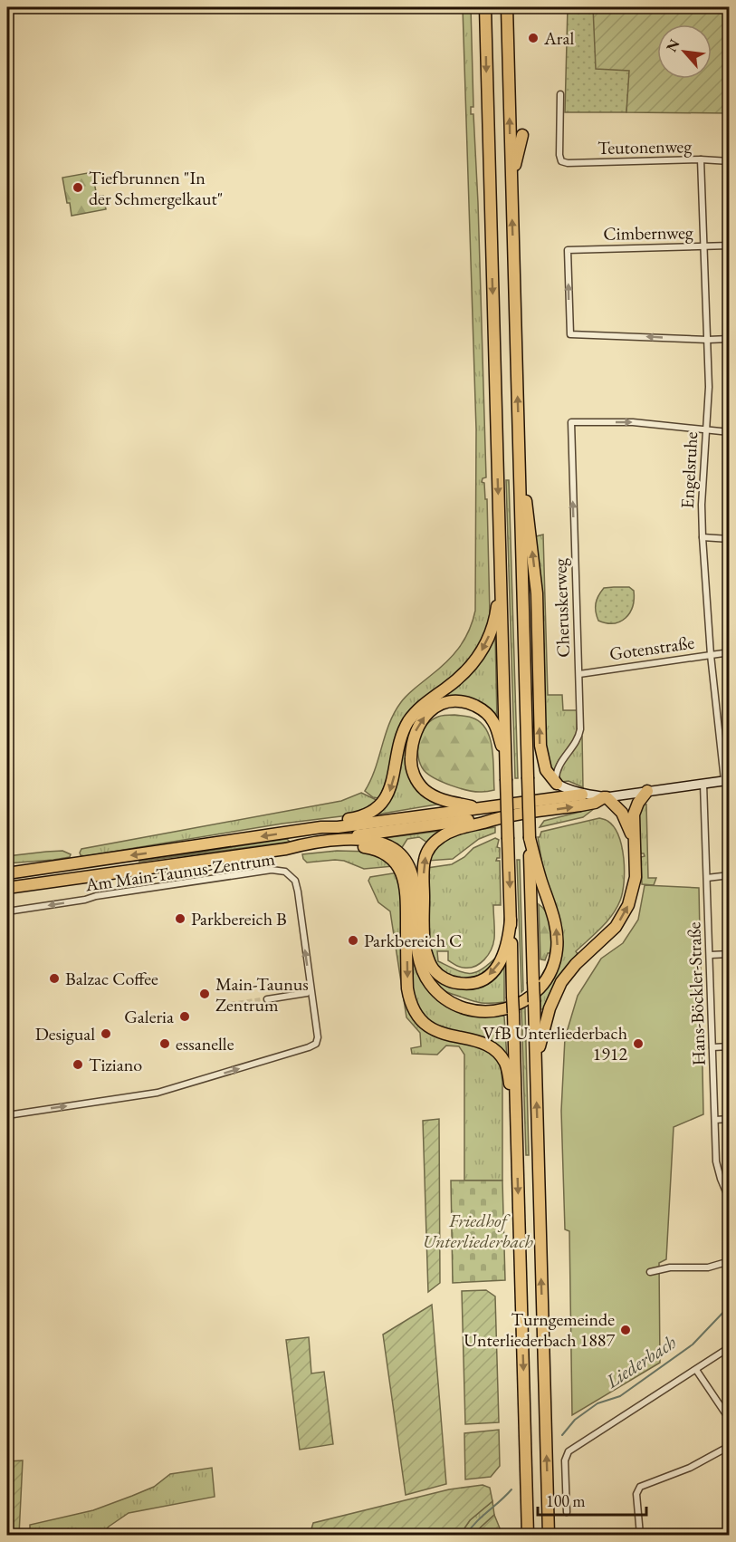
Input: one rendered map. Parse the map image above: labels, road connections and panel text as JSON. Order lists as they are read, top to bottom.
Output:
{
  "streets": {
    "street": [
      "Teutonenweg",
      "Cimbernweg",
      "Engelsruhe",
      "Cheruskerweg",
      "Gotenstraße",
      "Am Main-Taunus-Zentrum",
      "Hans-Böckler-Straße"
    ]
  },
  "crossings": [
    ["Teutonenweg", "Engelsruhe"],
    ["Cimbernweg", "Engelsruhe"],
    ["Engelsruhe", "Cheruskerweg"],
    ["Engelsruhe", "Gotenstraße"],
    ["Cheruskerweg", "Gotenstraße"]
  ],
  "water": ["Liederbach"],
  "parks": ["Friedhof Unterliederbach"],
  "places": [
    "Aral",
    "Tiefbrunnen \"In der Schmergelkaut\"",
    "Parkbereich B",
    "Parkbereich C",
    "Balzac Coffee",
    "Main-Taunus Zentrum",
    "Galeria",
    "Desigual",
    "essanelle",
    "VfB Unterliederbach 1912",
    "Tiziano",
    "Turngemeinde Unterliederbach 1887"
  ],
  "scale_bar": "100 m",
  "north": "top left"
}
